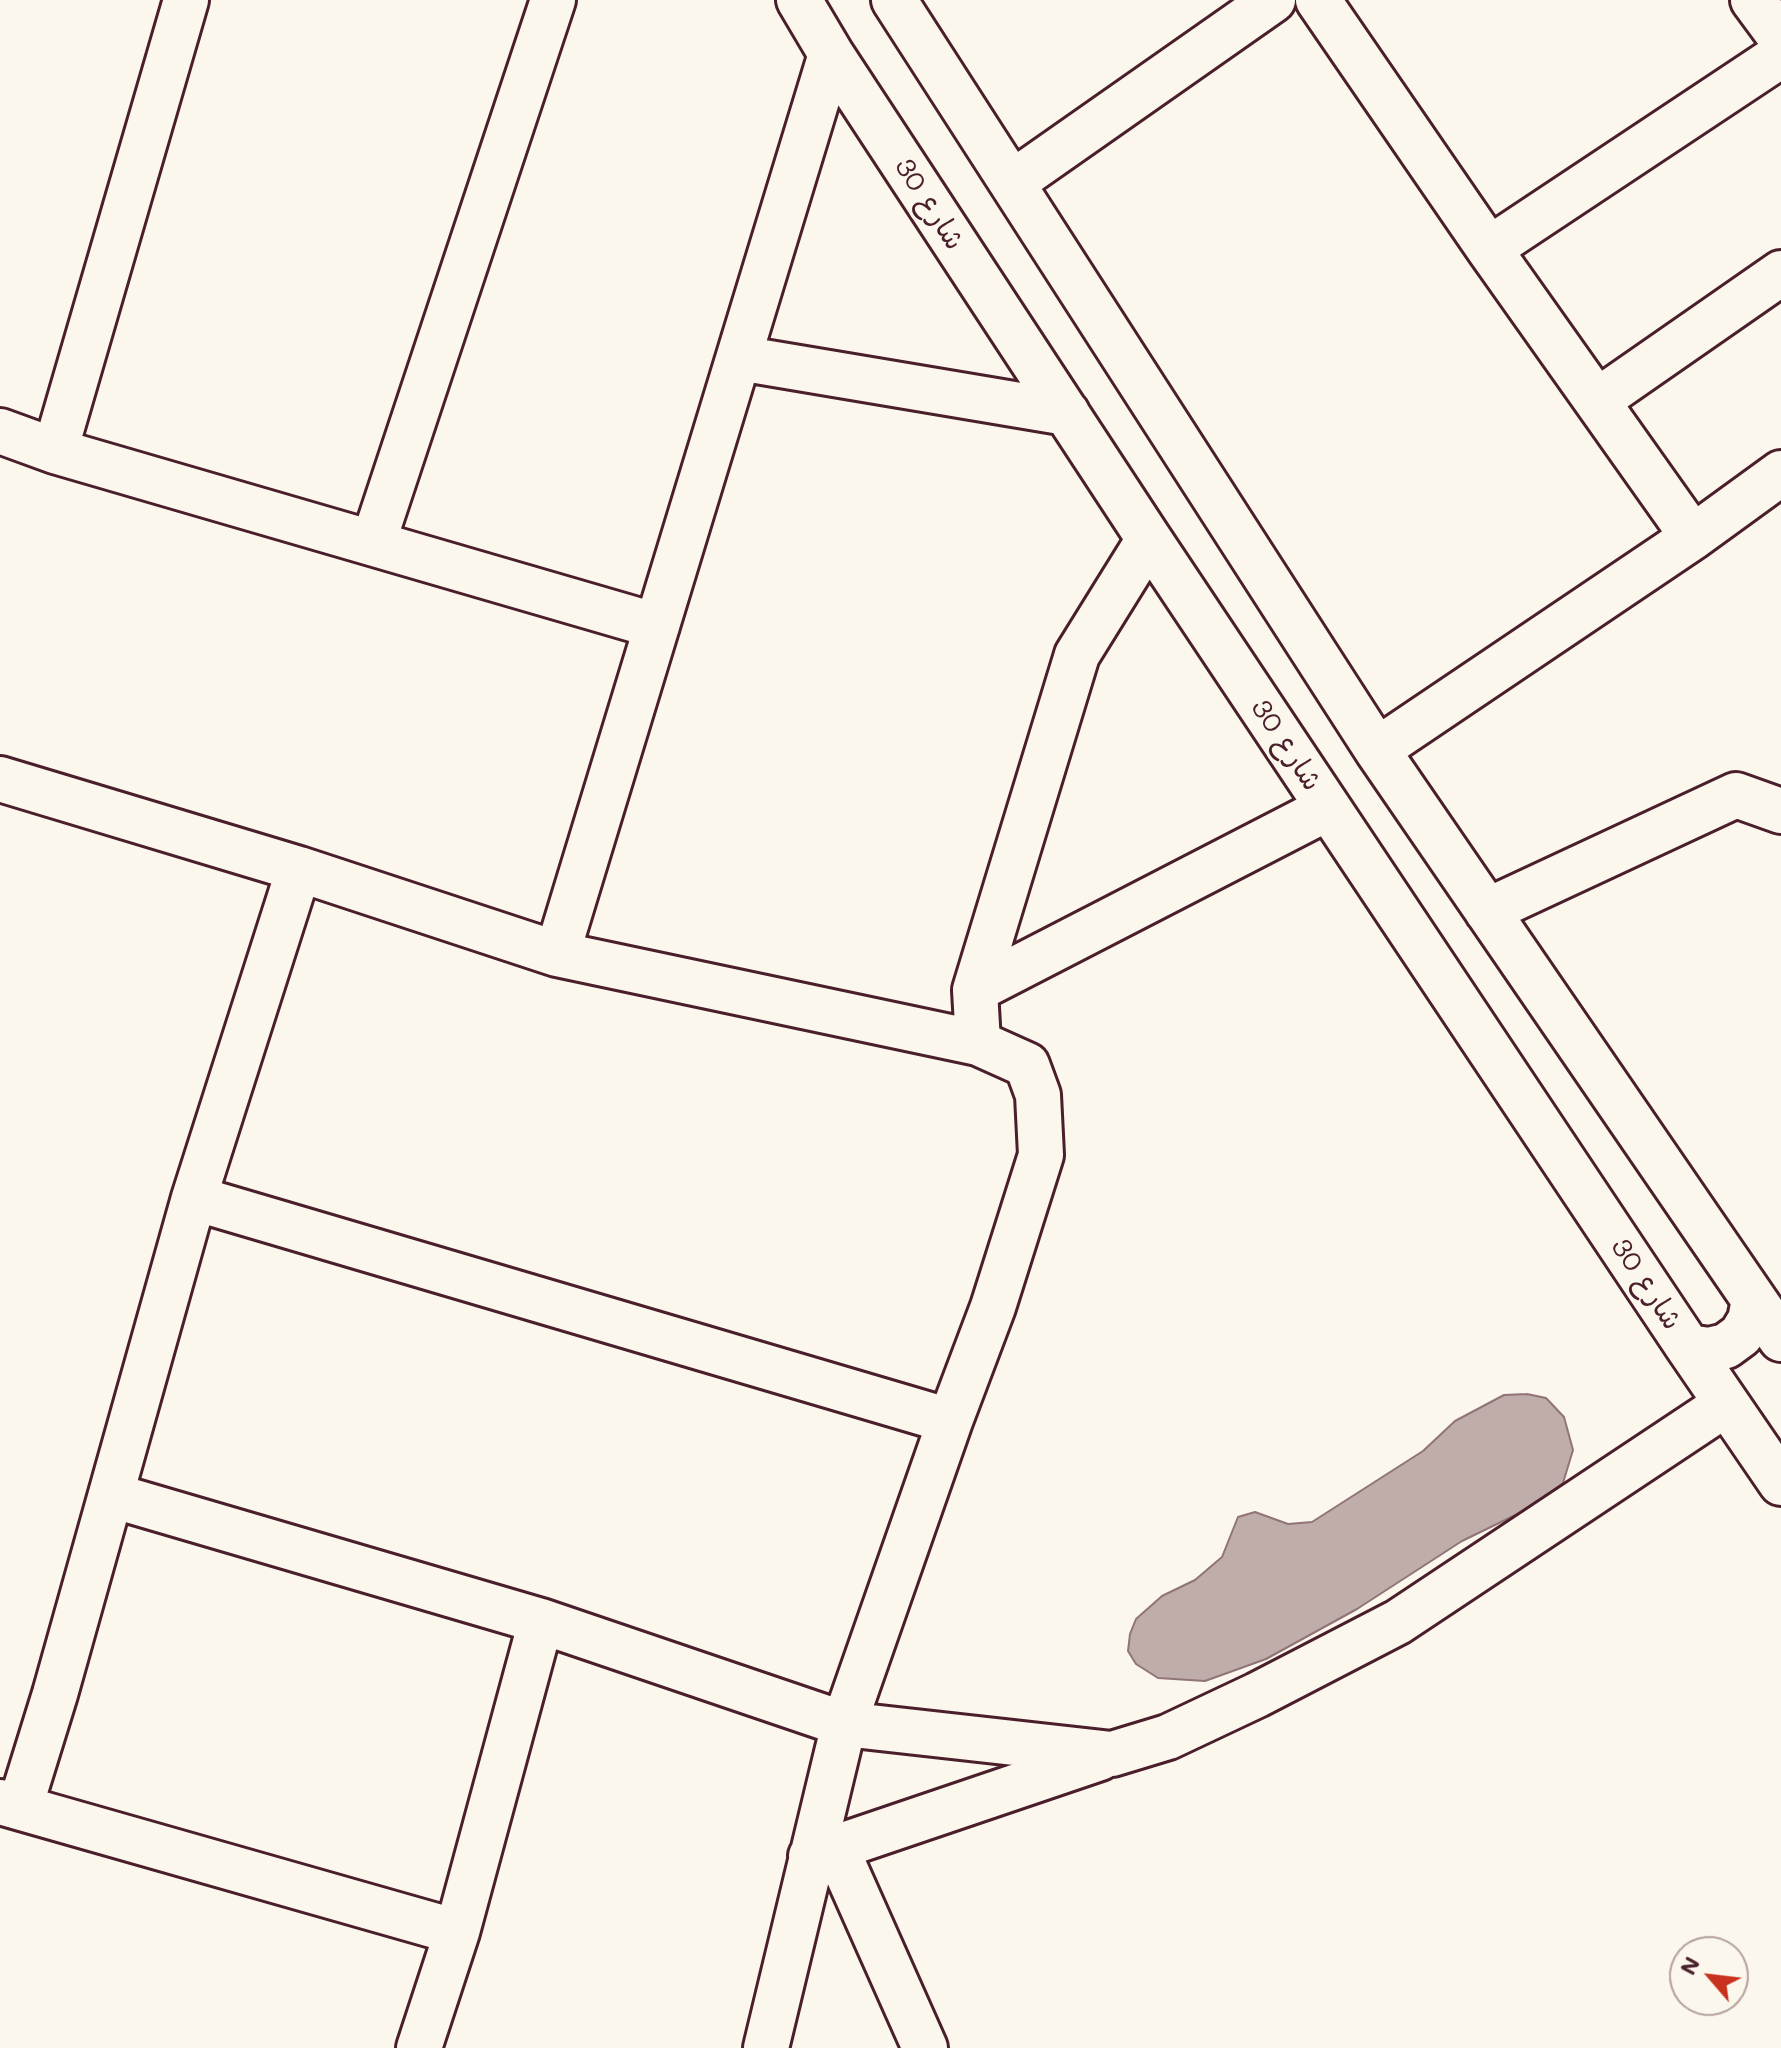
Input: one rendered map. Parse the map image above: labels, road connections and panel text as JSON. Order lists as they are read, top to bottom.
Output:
{
  "streets": {
    "street": ["شارع 30"]
  },
  "north": "top left"
}
